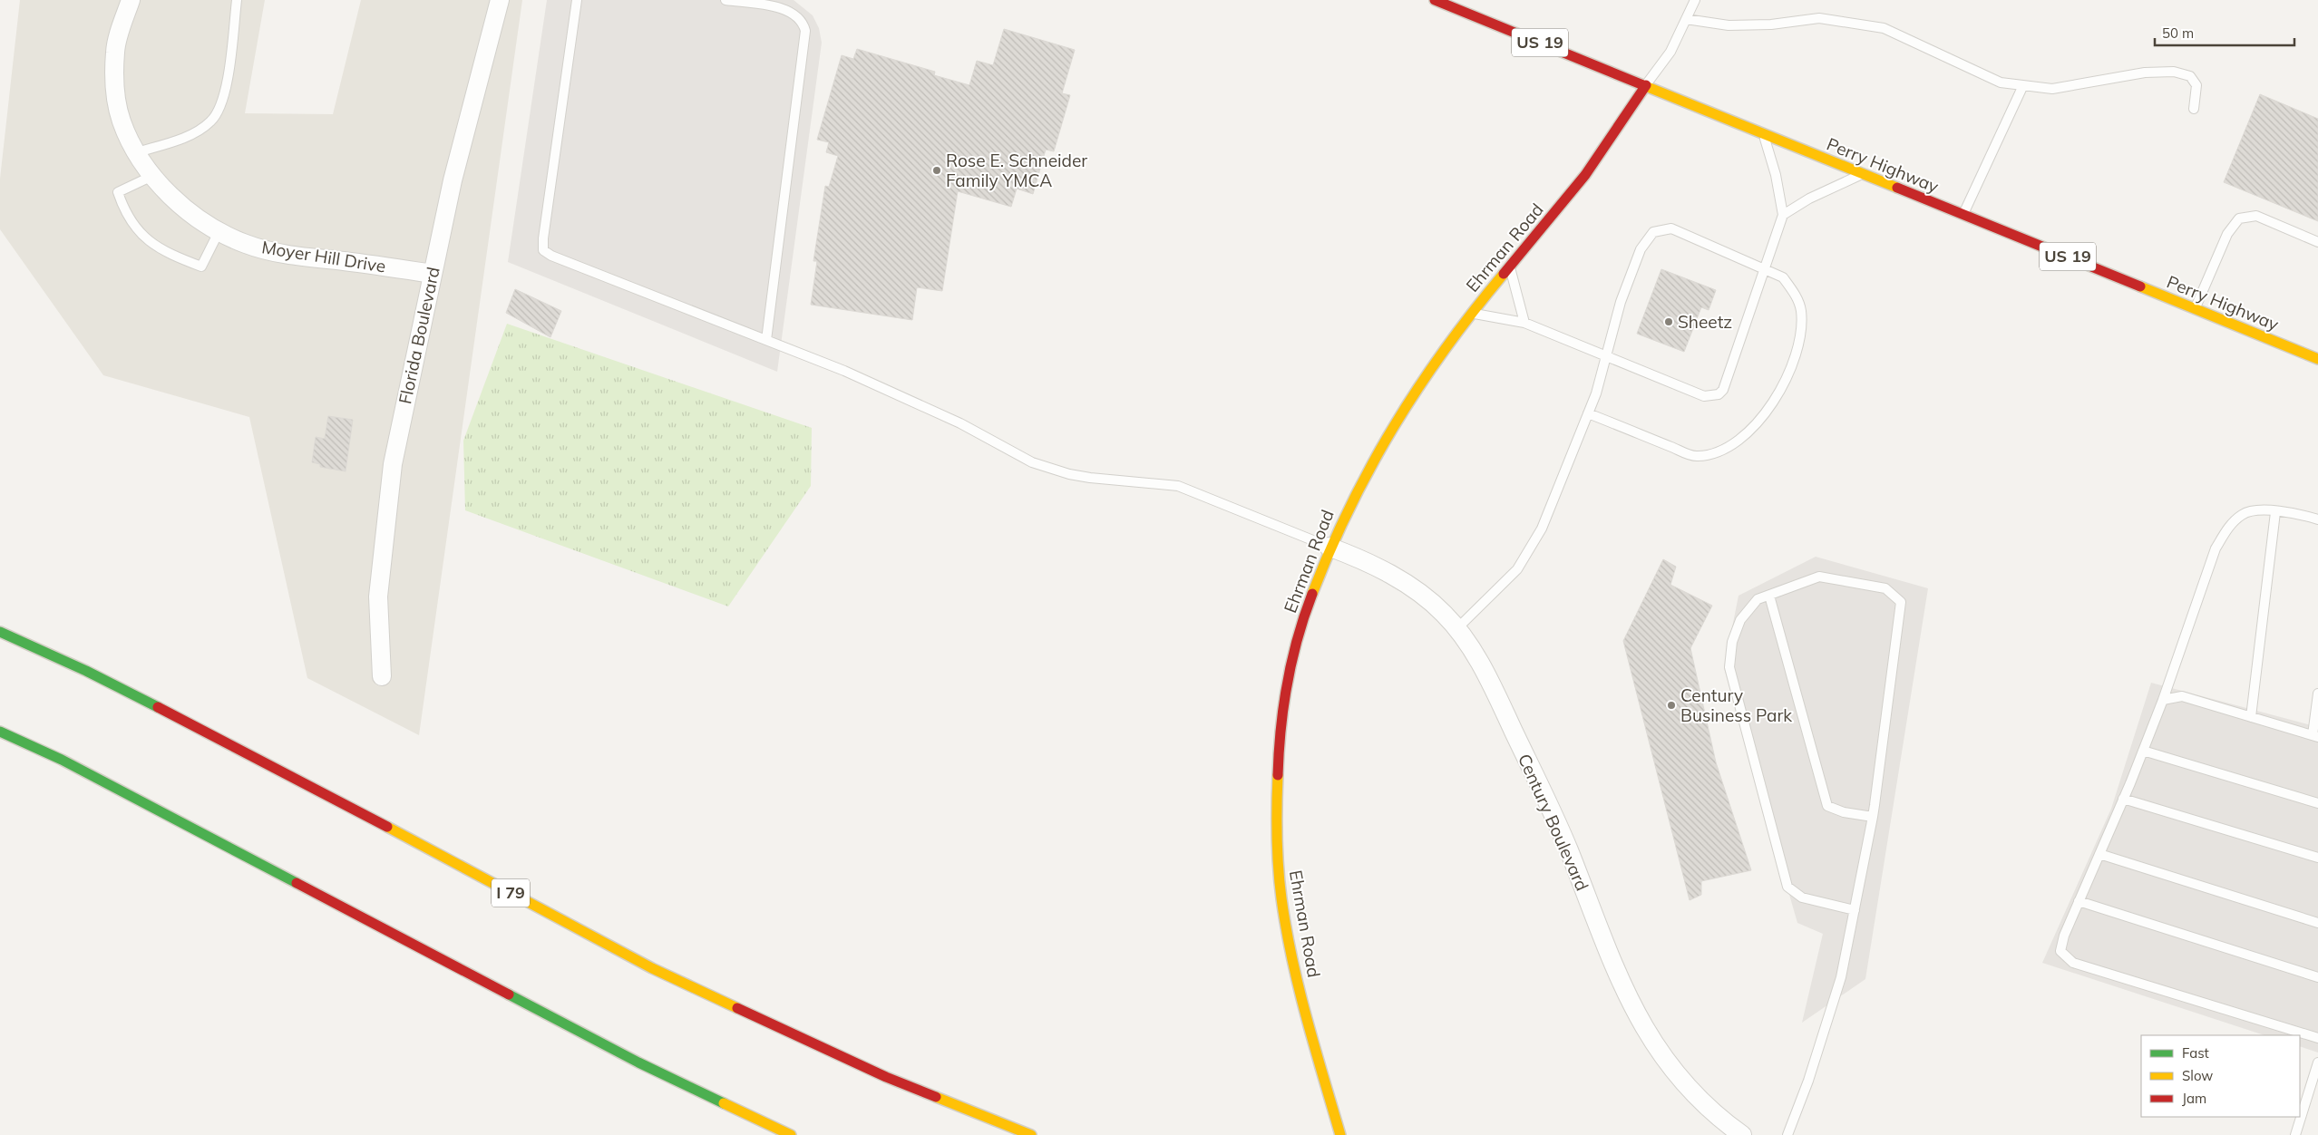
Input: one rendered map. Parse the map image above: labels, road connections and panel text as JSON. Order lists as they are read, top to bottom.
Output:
{
  "streets": {
    "main road": [
      "US 19",
      "Perry Highway",
      "Ehrman Road",
      "I 79"
    ],
    "street": ["Moyer Hill Drive", "Florida Boulevard", "Century Boulevard"]
  },
  "crossings": [
    ["Perry Highway", "Ehrman Road"],
    ["Ehrman Road", "Century Boulevard"],
    ["Moyer Hill Drive", "Florida Boulevard"]
  ],
  "places": ["Rose E. Schneider Family YMCA", "Sheetz", "Century Business Park"],
  "legend": ["Fast", "Slow", "Jam"],
  "scale_bar": "50 m"
}
